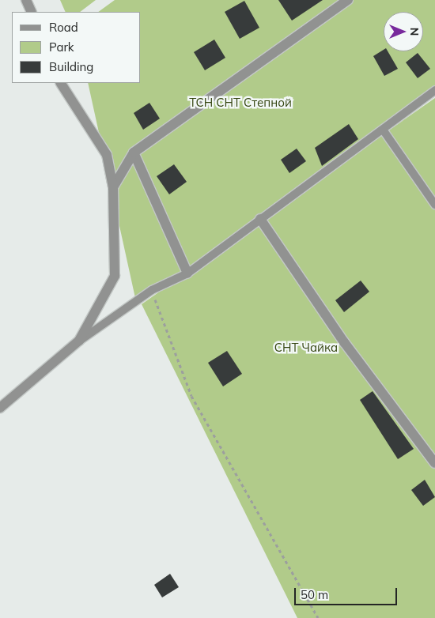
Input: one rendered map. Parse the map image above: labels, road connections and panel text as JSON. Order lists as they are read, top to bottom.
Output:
{
  "parks": ["ТСН СНТ Степной", "СНТ Чайка"],
  "legend": ["Road", "Park", "Building"],
  "scale_bar": "50 m",
  "north": "right"
}
